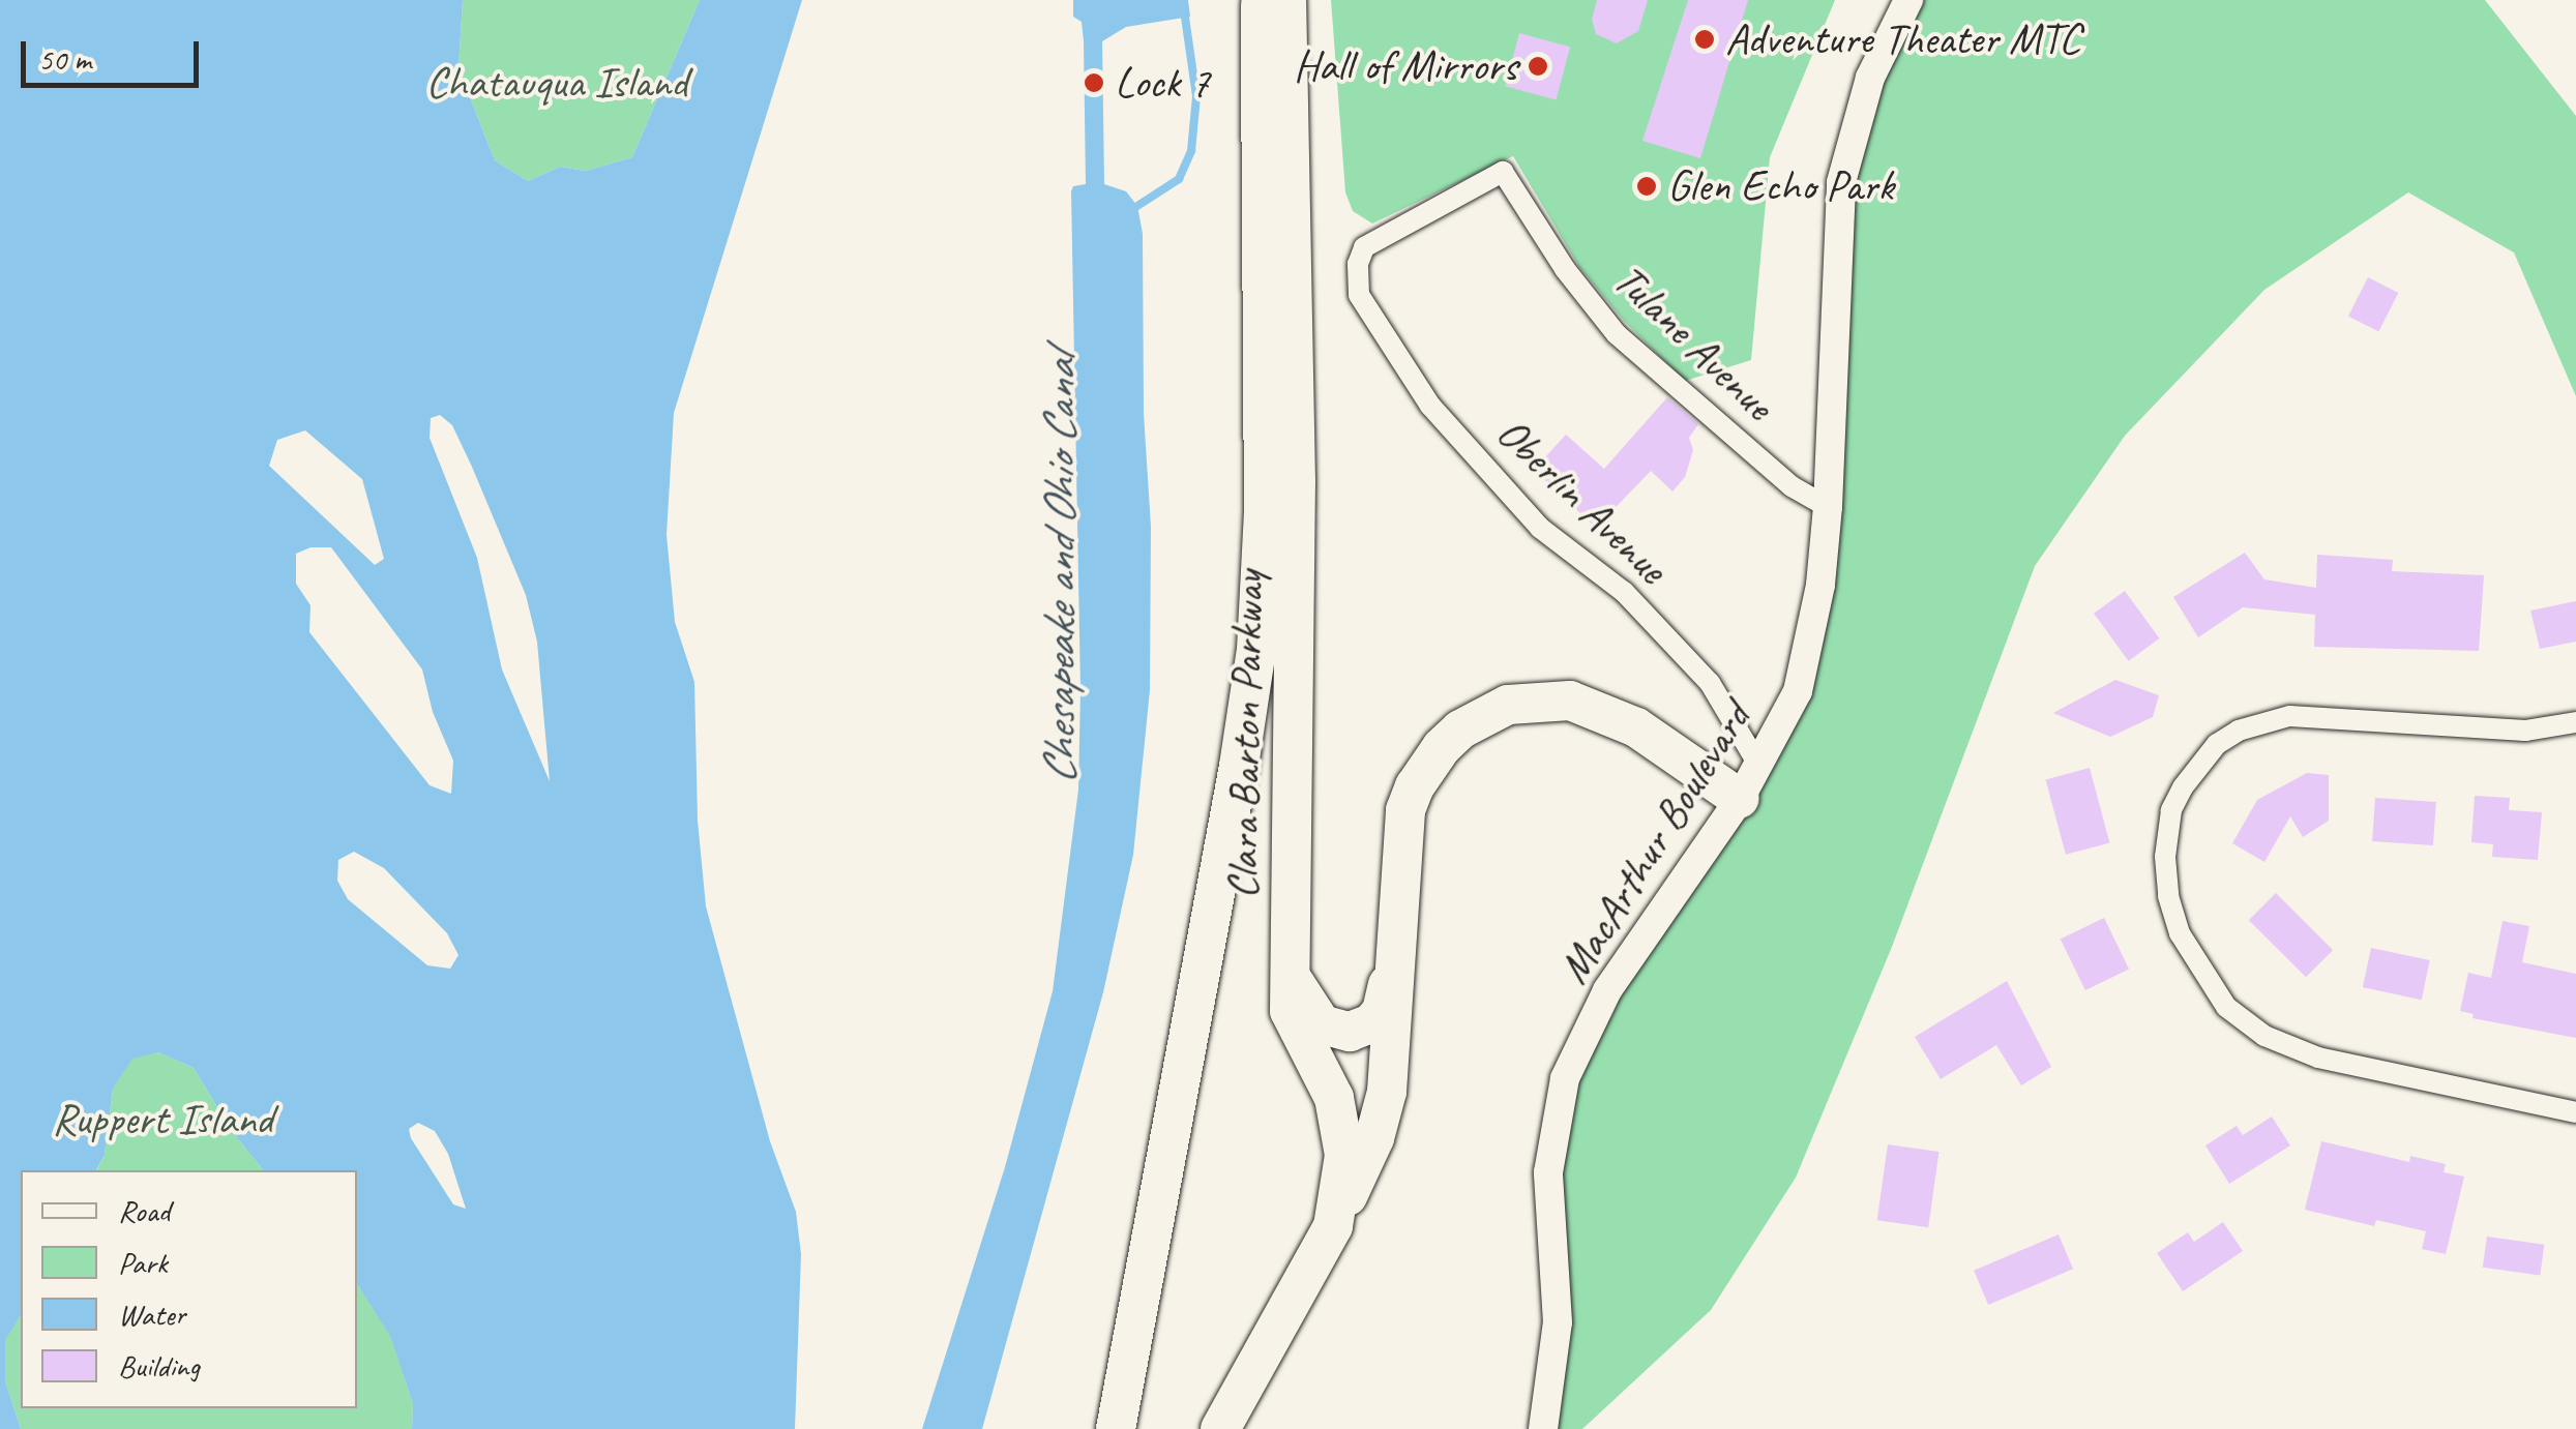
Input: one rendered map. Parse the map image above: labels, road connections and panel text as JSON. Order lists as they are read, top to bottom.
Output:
{
  "streets": {
    "highway": ["Clara Barton Parkway"],
    "main road": ["MacArthur Boulevard"],
    "street": ["Tulane Avenue", "Oberlin Avenue"]
  },
  "crossings": [
    ["Tulane Avenue", "Oberlin Avenue"],
    ["Tulane Avenue", "MacArthur Boulevard"],
    ["Oberlin Avenue", "MacArthur Boulevard"]
  ],
  "water": ["Chesapeake and Ohio Canal"],
  "parks": ["Chatauqua Island", "Ruppert Island"],
  "places": [
    "Adventure Theater MTC",
    "Hall of Mirrors",
    "Lock 7",
    "Glen Echo Park"
  ],
  "legend": [
    "Road",
    "Park",
    "Water",
    "Building"
  ],
  "scale_bar": "50 m"
}
